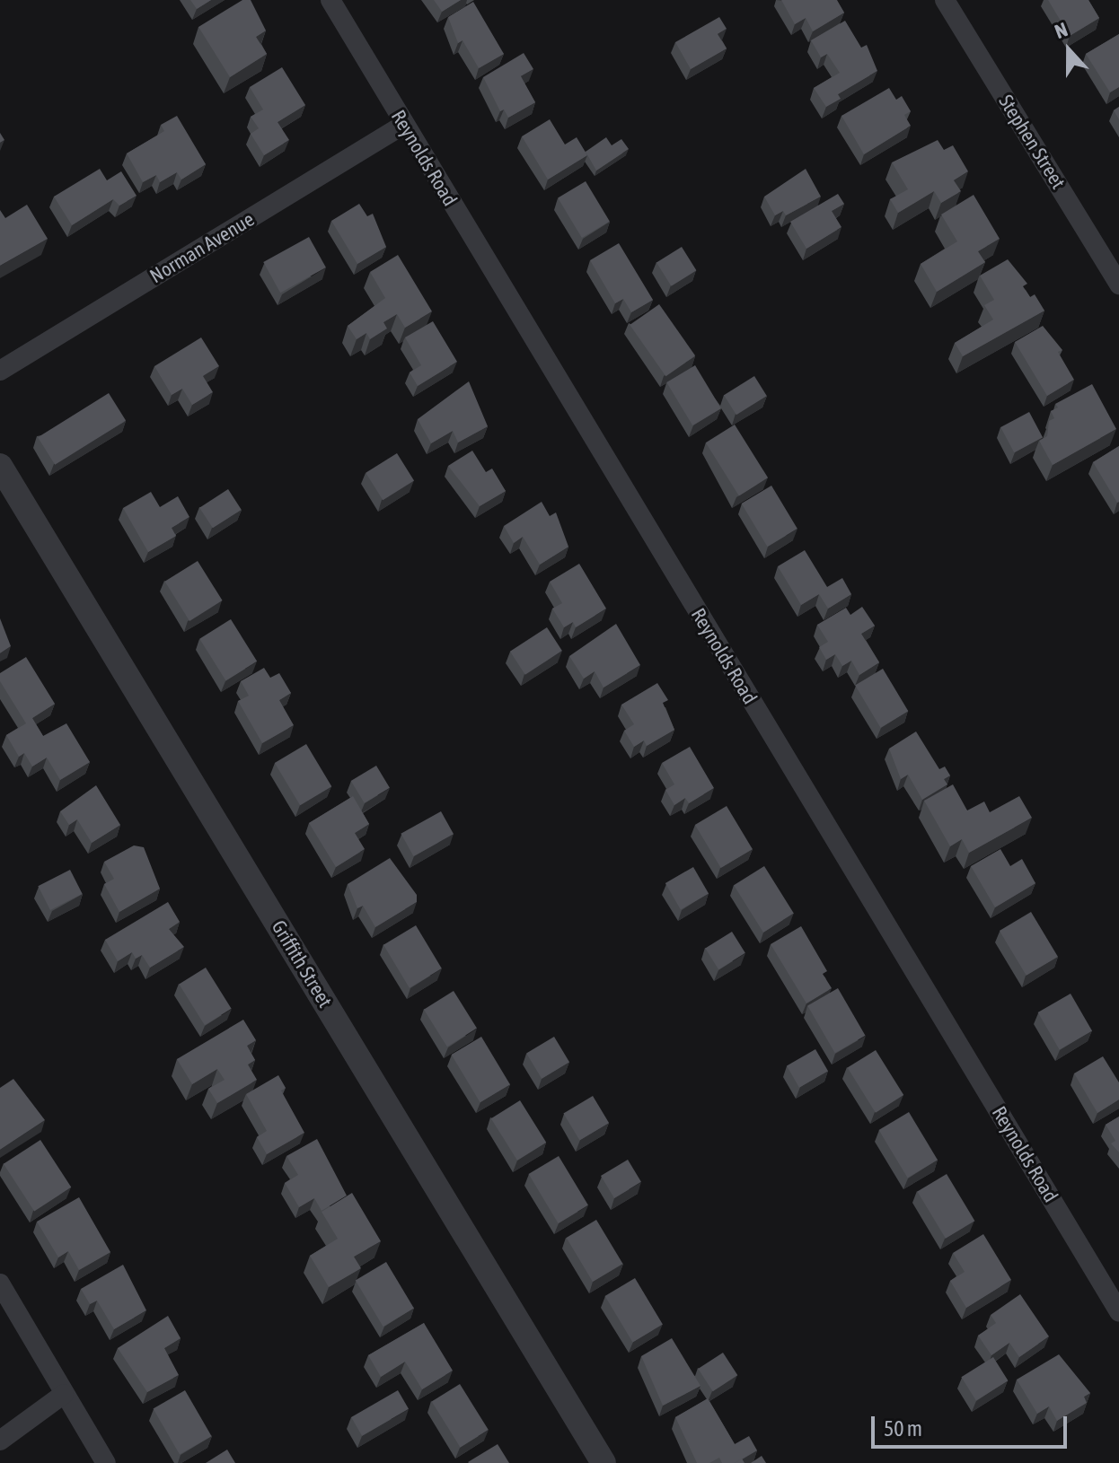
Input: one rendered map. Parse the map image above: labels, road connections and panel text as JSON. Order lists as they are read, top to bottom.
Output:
{
  "streets": {
    "street": [
      "Stephen Street",
      "Reynolds Road",
      "Norman Avenue",
      "Griffith Street"
    ]
  },
  "crossings": [
    ["Reynolds Road", "Norman Avenue"]
  ],
  "scale_bar": "50 m",
  "north": "top"
}
